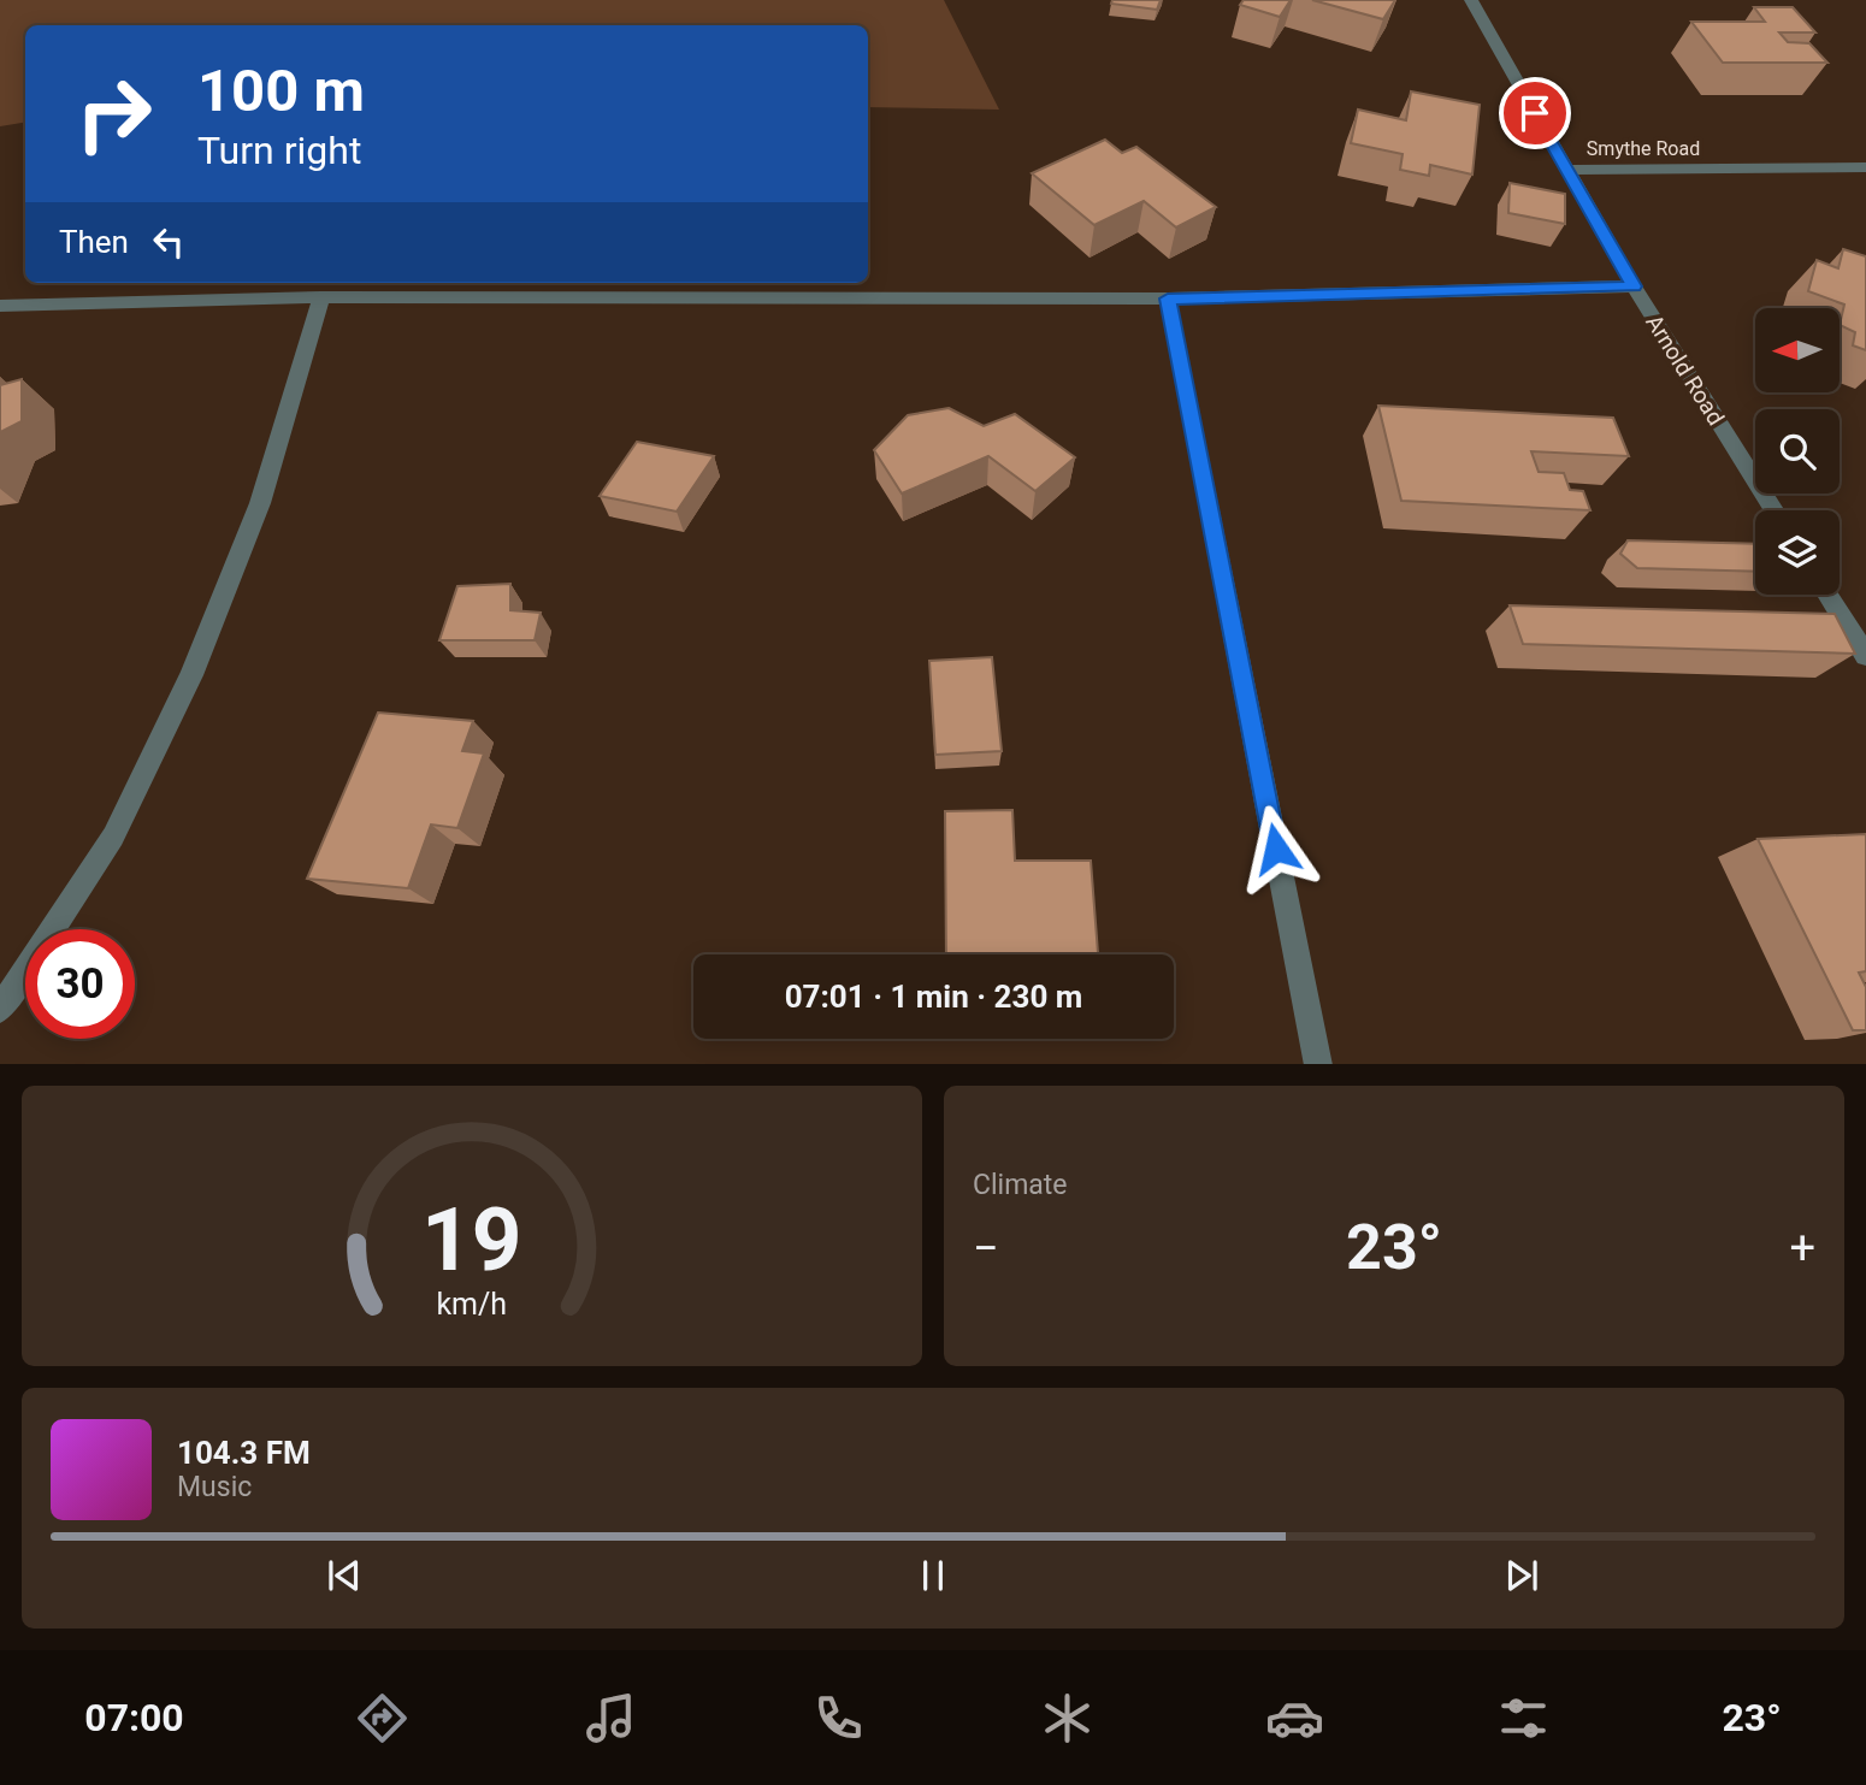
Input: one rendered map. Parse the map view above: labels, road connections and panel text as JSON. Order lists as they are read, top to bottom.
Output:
{
  "streets": {
    "street": ["Smythe Road", "Arnold Road"]
  },
  "crossings": [
    ["Smythe Road", "Arnold Road"]
  ],
  "north": "left",
  "page": {
    "turn": ["100 m", "Turn right"],
    "then": "Then",
    "limit": "30",
    "trip": "07:01 · 1 min · 230 m",
    "tile": "Climate",
    "heat": ["−", "23°", "+"],
    "song": ["104.3 FM", "Music"],
    "tabs": ["07:00", "23°"],
    "gauge": ["19", "km/h"]
  }
}
